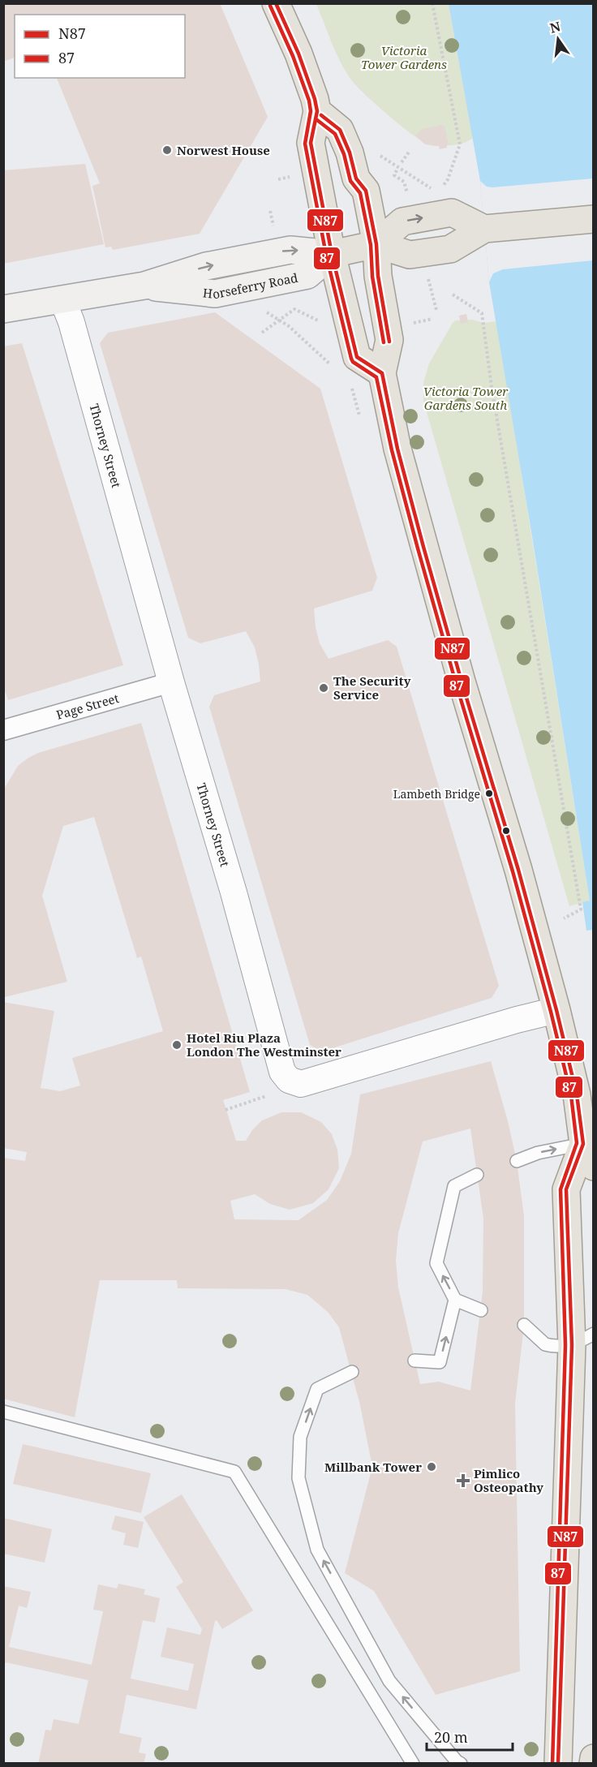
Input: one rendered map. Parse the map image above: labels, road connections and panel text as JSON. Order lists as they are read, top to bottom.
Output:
{
  "streets": {
    "main road": ["Horseferry Road"],
    "street": ["Thorney Street", "Page Street"]
  },
  "crossings": [
    ["Horseferry Road", "Thorney Street"],
    ["Thorney Street", "Page Street"]
  ],
  "parks": ["Victoria Tower Gardens", "Victoria Tower Gardens South"],
  "places": {
    "other": [
      "Norwest House",
      "The Security Service",
      "Lambeth Bridge",
      "Hotel Riu Plaza London The Westminster",
      "Millbank Tower"
    ],
    "health": ["Pimlico Osteopathy"]
  },
  "lines": ["transit line N87", "transit line 87"],
  "legend": ["N87", "87"],
  "scale_bar": "20 m",
  "north": "top"
}
